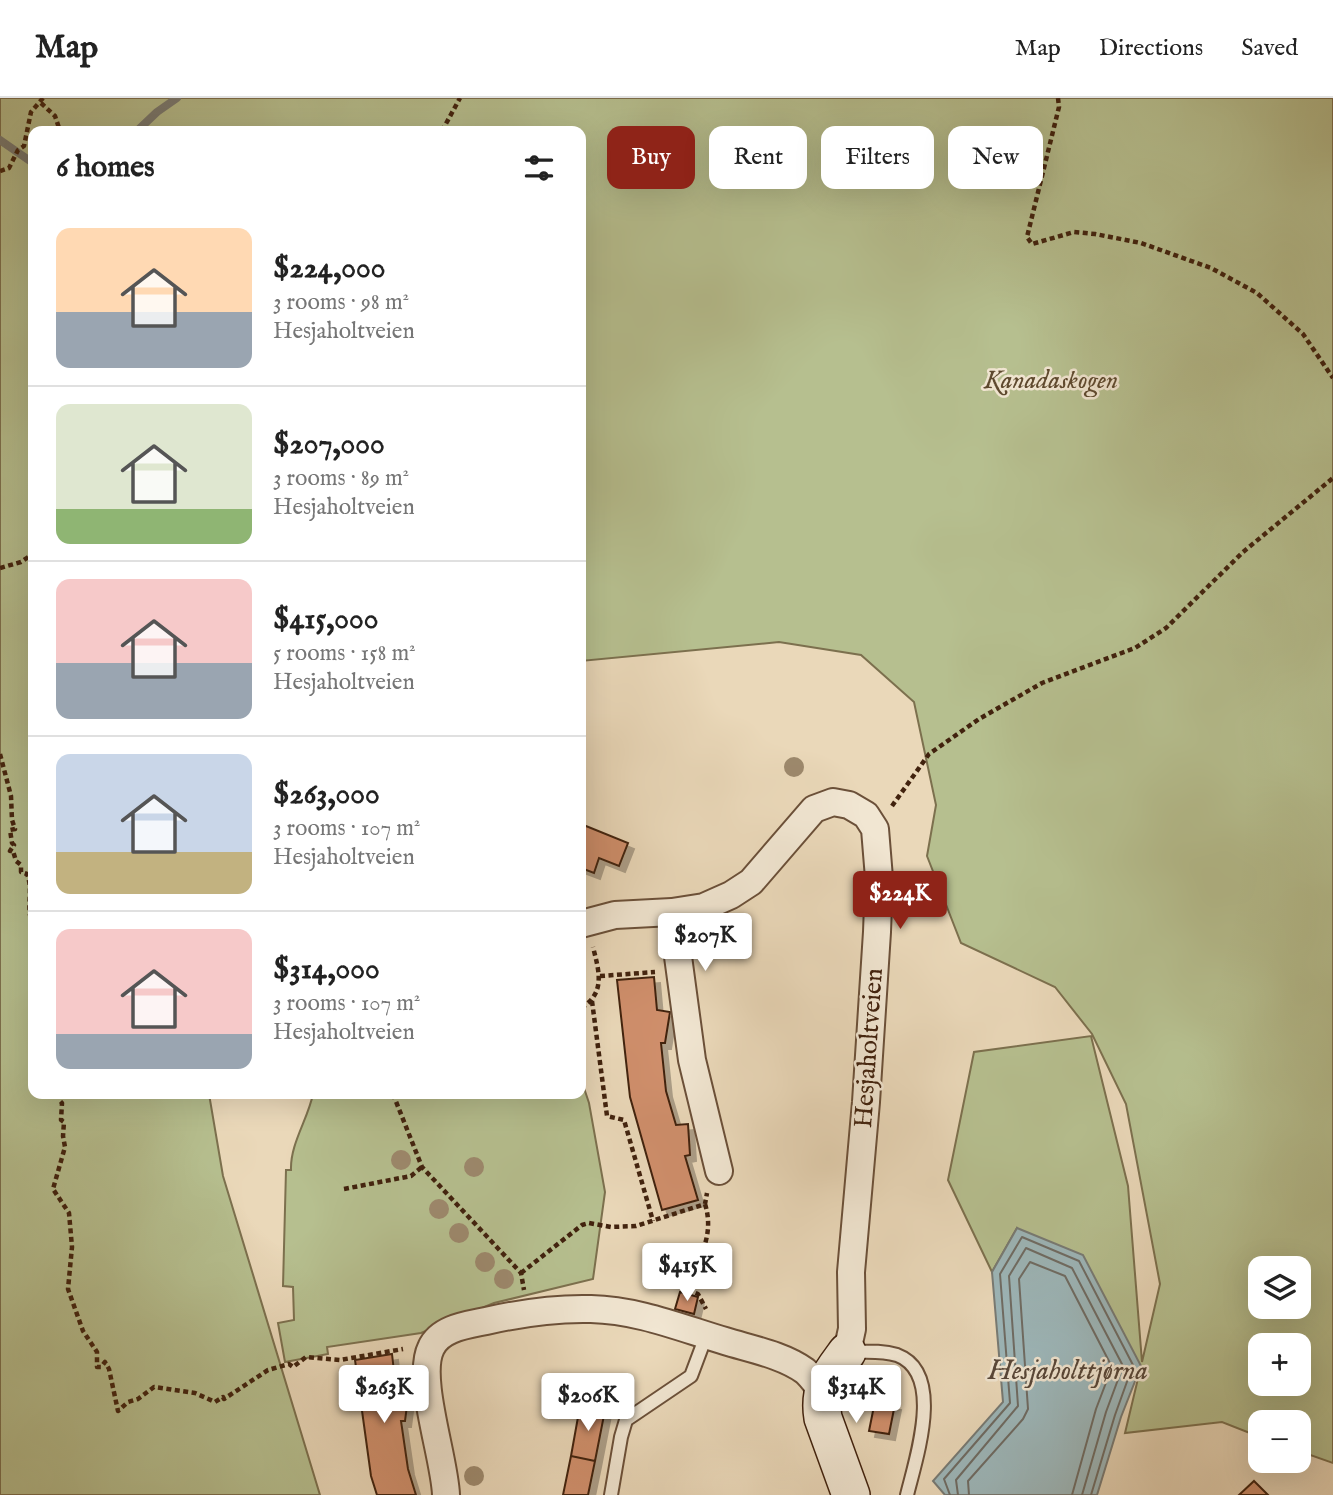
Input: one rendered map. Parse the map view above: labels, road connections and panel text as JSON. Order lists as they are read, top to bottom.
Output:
{
  "streets": {
    "street": ["Hesjaholtveien"]
  },
  "water": ["Hesjaholttjørna"],
  "parks": ["Kanadaskogen"],
  "page": {
    "header": "Map",
    "nav": ["Map", "Directions", "Saved"],
    "chip": [
      "Buy",
      "Rent",
      "Filters",
      "New"
    ],
    "heading": "6 homes",
    "list": [
      {
        "name": "$224,000",
        "note": "3 rooms · 98 m² · Hesjaholtveien"
      },
      {
        "name": "$207,000",
        "note": "3 rooms · 89 m² · Hesjaholtveien"
      },
      {
        "name": "$415,000",
        "note": "5 rooms · 158 m² · Hesjaholtveien"
      },
      {
        "name": "$263,000",
        "note": "3 rooms · 107 m² · Hesjaholtveien"
      },
      {
        "name": "$314,000",
        "note": "3 rooms · 107 m² · Hesjaholtveien"
      }
    ],
    "price": [
      "$224K",
      "$207K",
      "$415K",
      "$263K",
      "$314K",
      "$206K"
    ],
    "map_buttons": ["+", "−"]
  }
}
